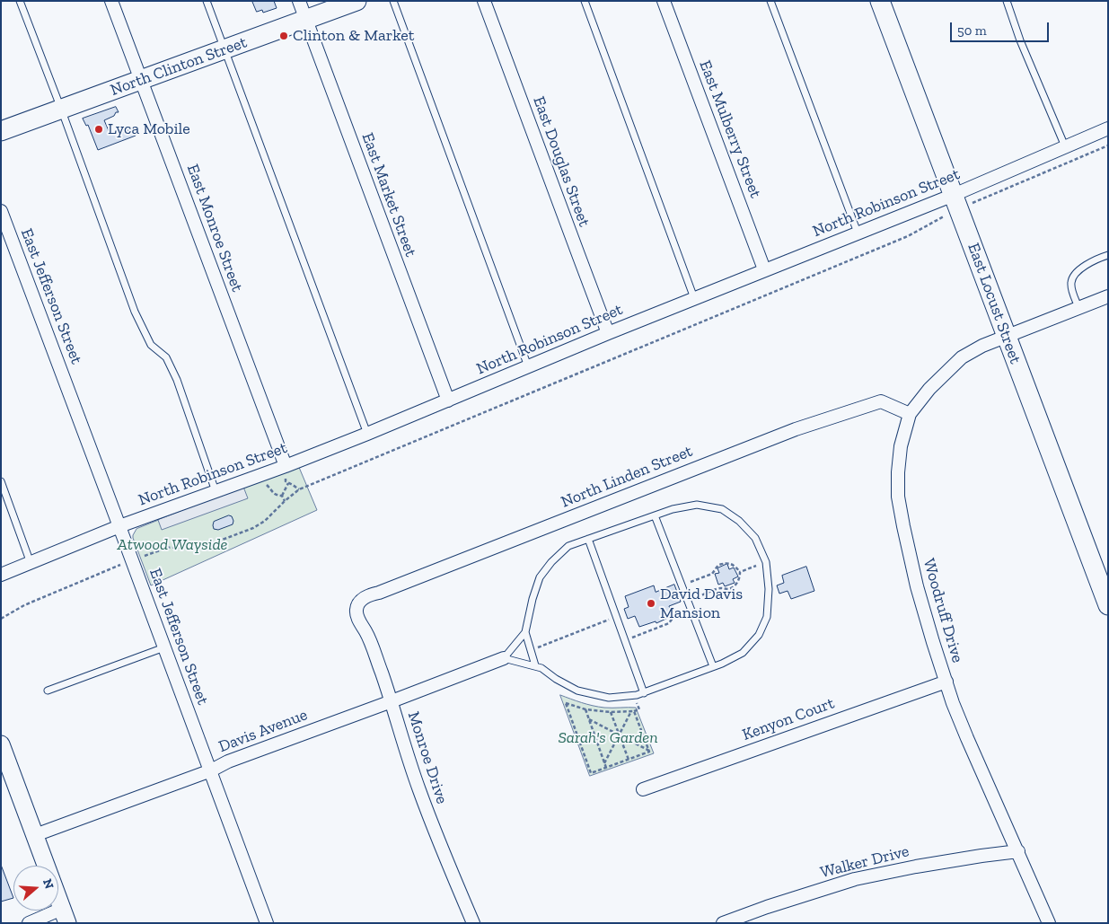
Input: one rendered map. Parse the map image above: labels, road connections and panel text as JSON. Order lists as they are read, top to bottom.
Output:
{
  "streets": {
    "main road": ["North Clinton Street", "East Locust Street"],
    "street": [
      "East Mulberry Street",
      "East Douglas Street",
      "East Market Street",
      "North Robinson Street",
      "East Monroe Street",
      "East Jefferson Street",
      "North Linden Street",
      "Woodruff Drive",
      "Kenyon Court",
      "Davis Avenue",
      "Monroe Drive",
      "Walker Drive"
    ]
  },
  "crossings": [
    ["North Clinton Street", "East Market Street"],
    ["North Clinton Street", "East Monroe Street"],
    ["East Mulberry Street", "North Robinson Street"],
    ["East Douglas Street", "North Robinson Street"],
    ["East Market Street", "North Robinson Street"],
    ["North Robinson Street", "East Monroe Street"],
    ["North Robinson Street", "East Jefferson Street"],
    ["North Robinson Street", "East Locust Street"],
    ["East Jefferson Street", "Davis Avenue"],
    ["East Locust Street", "Woodruff Drive"],
    ["North Linden Street", "Woodruff Drive"],
    ["North Linden Street", "Monroe Drive"],
    ["Woodruff Drive", "Kenyon Court"],
    ["Woodruff Drive", "Walker Drive"],
    ["Davis Avenue", "Monroe Drive"]
  ],
  "parks": ["Atwood Wayside", "Sarah's Garden"],
  "places": ["Clinton & Market", "Lyca Mobile", "David Davis Mansion"],
  "scale_bar": "50 m",
  "north": "right"
}
